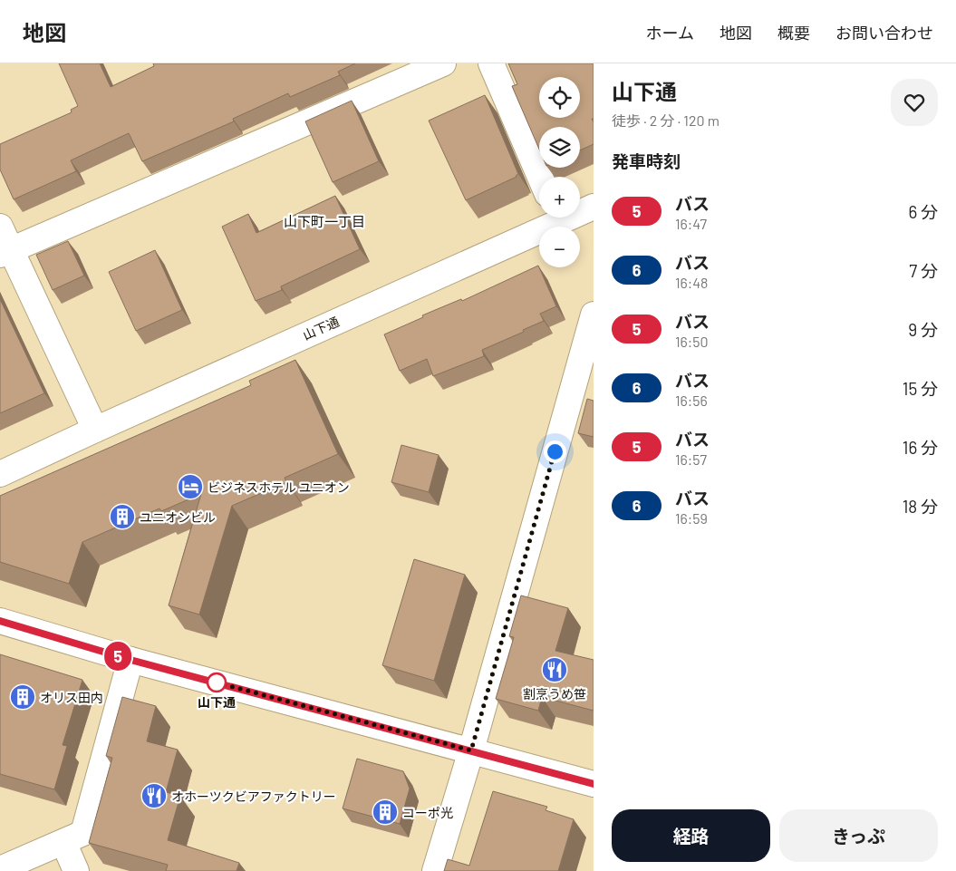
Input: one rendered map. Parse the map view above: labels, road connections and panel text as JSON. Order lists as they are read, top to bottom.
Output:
{
  "streets": {
    "street": ["山下通"]
  },
  "districts": ["山下町一丁目"],
  "places": {
    "hotel": ["ビジネスホテル ユニオン"],
    "building": ["ユニオンビル", "オリス田内", "コーポ光"],
    "restaurant": ["割烹うめ笹", "オホーツクビアファクトリー"],
    "other": ["山下通"]
  },
  "lines": ["bus line 5"],
  "page": {
    "header": "地図",
    "nav": [
      "ホーム",
      "地図",
      "概要",
      "お問い合わせ"
    ],
    "on_map": "5",
    "heading": [
      ["山下通", "徒歩 · 2 分 · 120 m"],
      "発車時刻"
    ],
    "map_buttons": ["+", "−"],
    "list": [
      {
        "mark": "5",
        "name": "バス",
        "note": "16:47",
        "value": "6 分"
      },
      {
        "mark": "6",
        "name": "バス",
        "note": "16:48",
        "value": "7 分"
      },
      {
        "mark": "5",
        "name": "バス",
        "note": "16:50",
        "value": "9 分"
      },
      {
        "mark": "6",
        "name": "バス",
        "note": "16:56",
        "value": "15 分"
      },
      {
        "mark": "5",
        "name": "バス",
        "note": "16:57",
        "value": "16 分"
      },
      {
        "mark": "6",
        "name": "バス",
        "note": "16:59",
        "value": "18 分"
      }
    ],
    "buttons": ["経路", "きっぷ"]
  }
}
